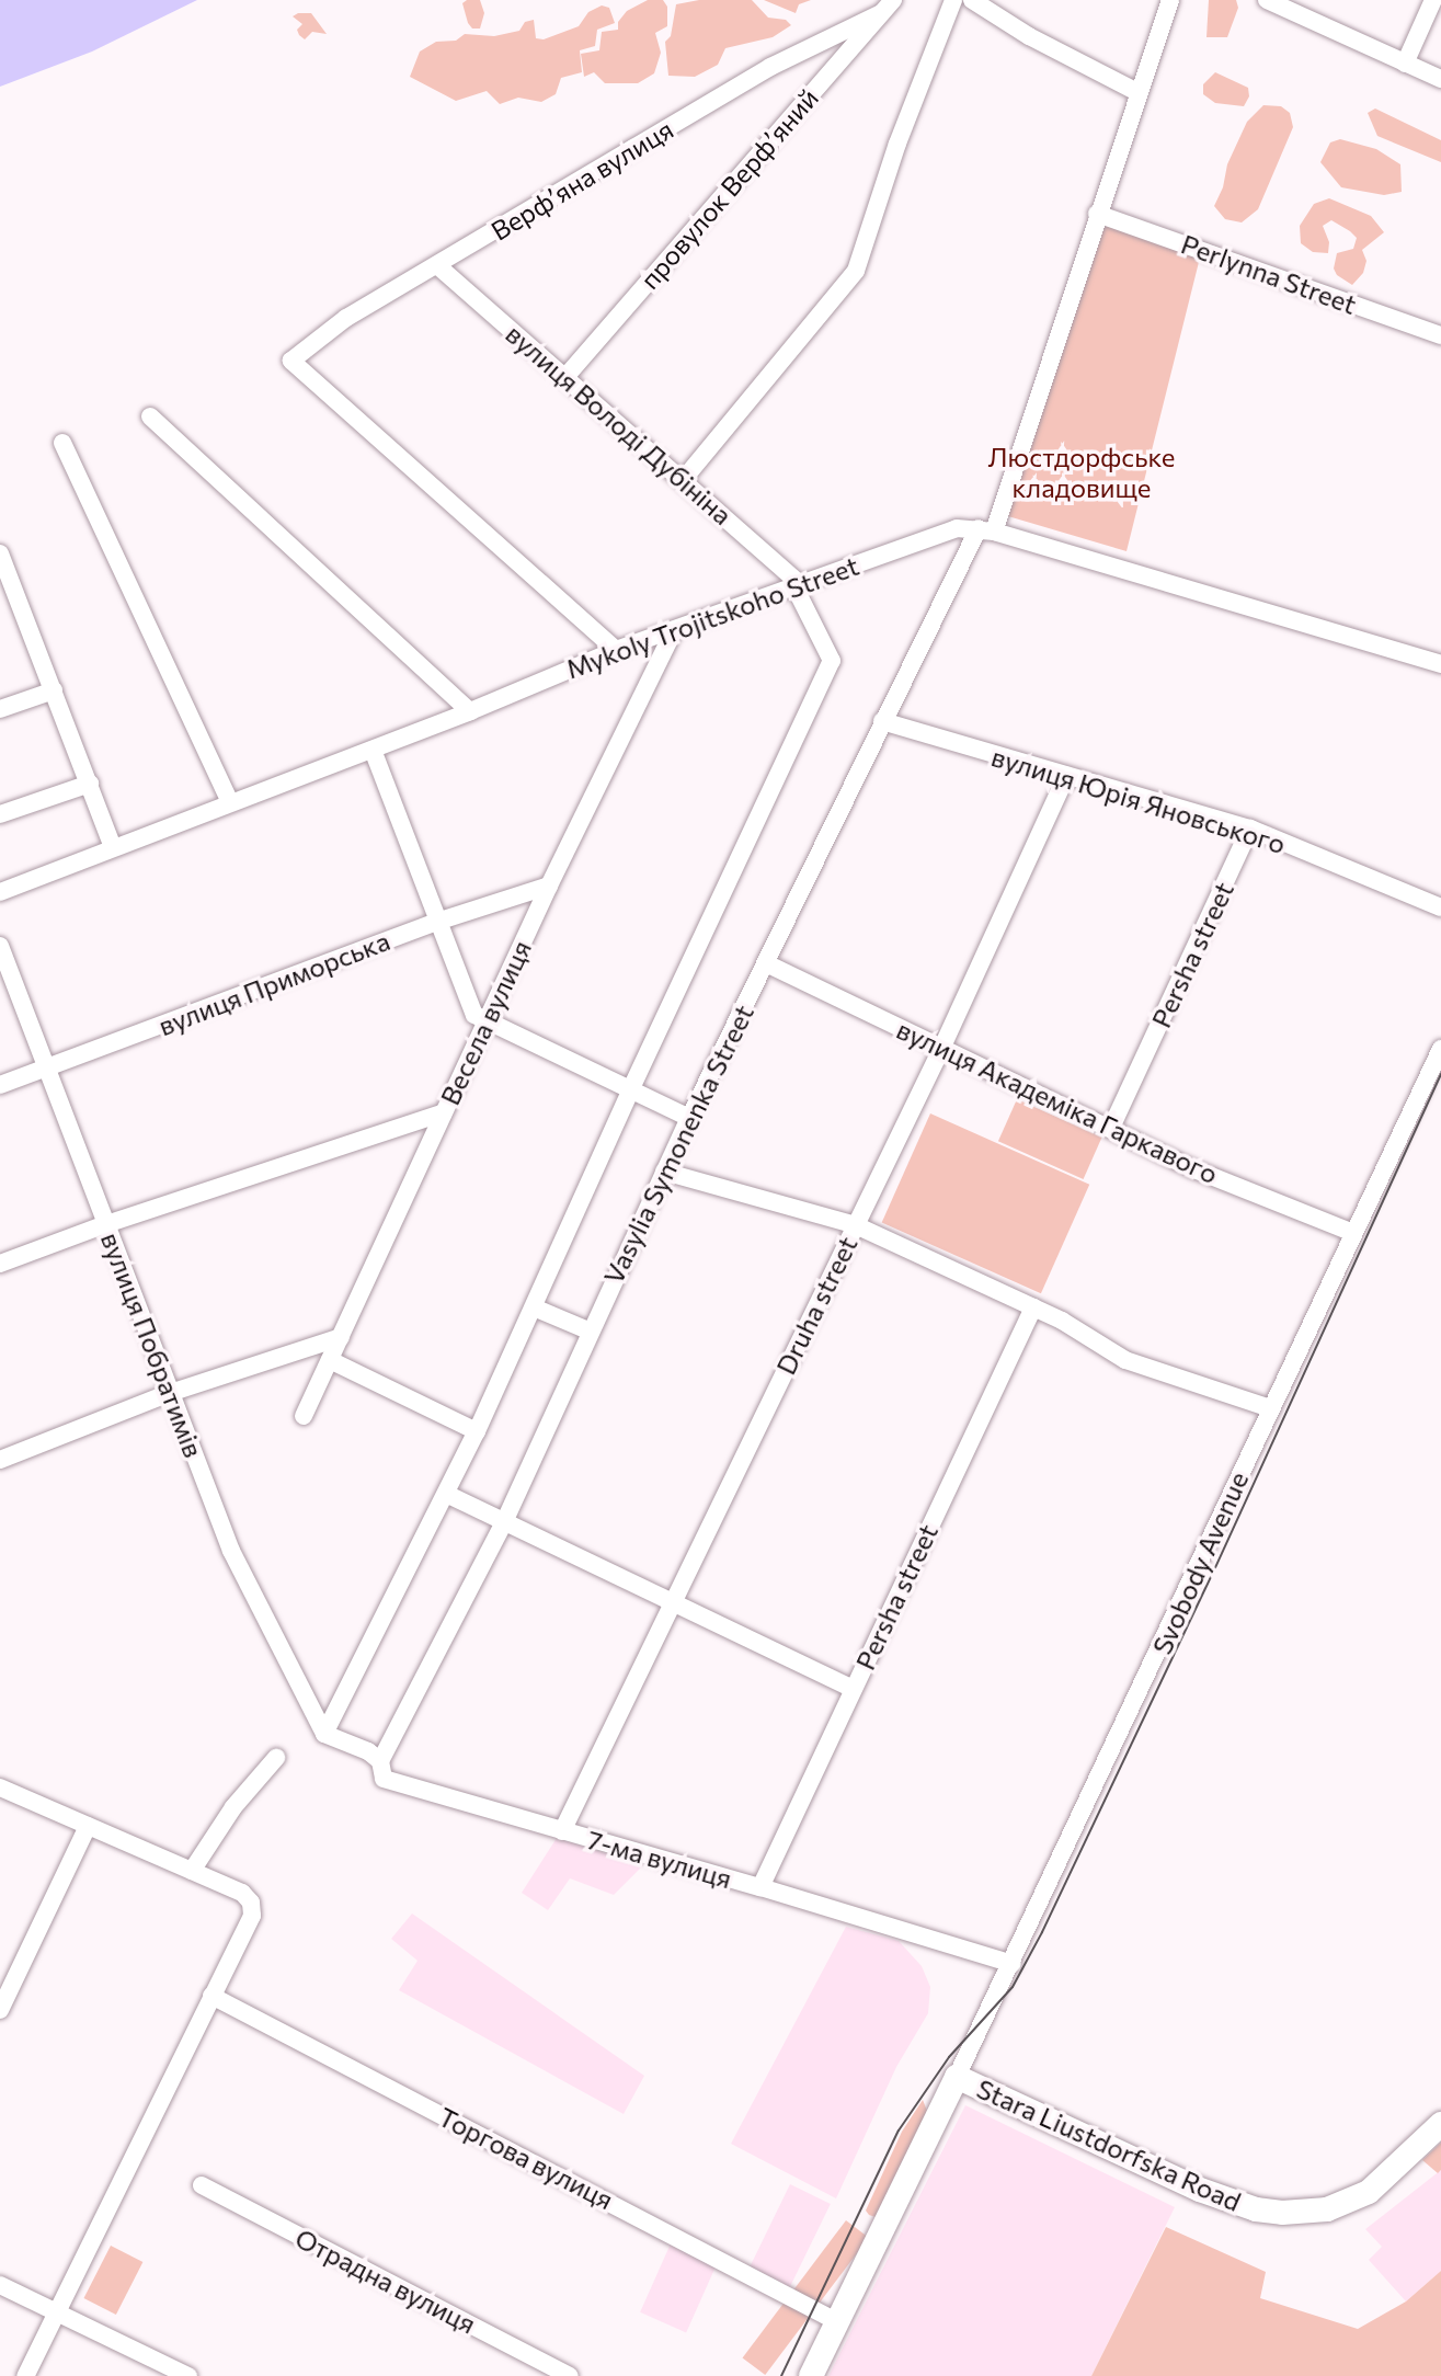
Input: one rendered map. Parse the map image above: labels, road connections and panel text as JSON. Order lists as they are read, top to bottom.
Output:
{
  "streets": {
    "main road": ["Stara Liustdorfska Road"],
    "street": [
      "Верфʼяна вулиця",
      "провулок Верфʼяний",
      "Perlynna Street",
      "вулиця Володі Дубініна",
      "Mykoly Trojitskoho Street",
      "вулиця Юрія Яновського",
      "Persha street",
      "вулиця Приморська",
      "Весела вулиця",
      "вулиця Академіка Гаркавого",
      "Vasylia Symonenka Street",
      "Druha street",
      "вулиця Побратимів",
      "Svobody Avenue",
      "7-ма вулиця",
      "Торгова вулиця",
      "Отрадна вулиця"
    ]
  },
  "crossings": [
    ["Верфʼяна вулиця", "провулок Верфʼяний"],
    ["Верфʼяна вулиця", "вулиця Володі Дубініна"],
    ["Верфʼяна вулиця", "Mykoly Trojitskoho Street"],
    ["провулок Верфʼяний", "вулиця Володі Дубініна"],
    ["Perlynna Street", "Vasylia Symonenka Street"],
    ["вулиця Володі Дубініна", "Mykoly Trojitskoho Street"],
    ["Mykoly Trojitskoho Street", "Весела вулиця"],
    ["Mykoly Trojitskoho Street", "Vasylia Symonenka Street"],
    ["вулиця Юрія Яновського", "Persha street"],
    ["вулиця Юрія Яновського", "Vasylia Symonenka Street"],
    ["вулиця Юрія Яновського", "Druha street"],
    ["Persha street", "вулиця Академіка Гаркавого"],
    ["Persha street", "7-ма вулиця"],
    ["вулиця Приморська", "Весела вулиця"],
    ["вулиця Приморська", "вулиця Побратимів"],
    ["вулиця Академіка Гаркавого", "Vasylia Symonenka Street"],
    ["вулиця Академіка Гаркавого", "Druha street"],
    ["вулиця Академіка Гаркавого", "Svobody Avenue"],
    ["Vasylia Symonenka Street", "7-ма вулиця"],
    ["Druha street", "7-ма вулиця"],
    ["вулиця Побратимів", "7-ма вулиця"],
    ["Svobody Avenue", "7-ма вулиця"],
    ["Svobody Avenue", "Stara Liustdorfska Road"]
  ],
  "parks": ["Люстдорфське кладовище"]
}
